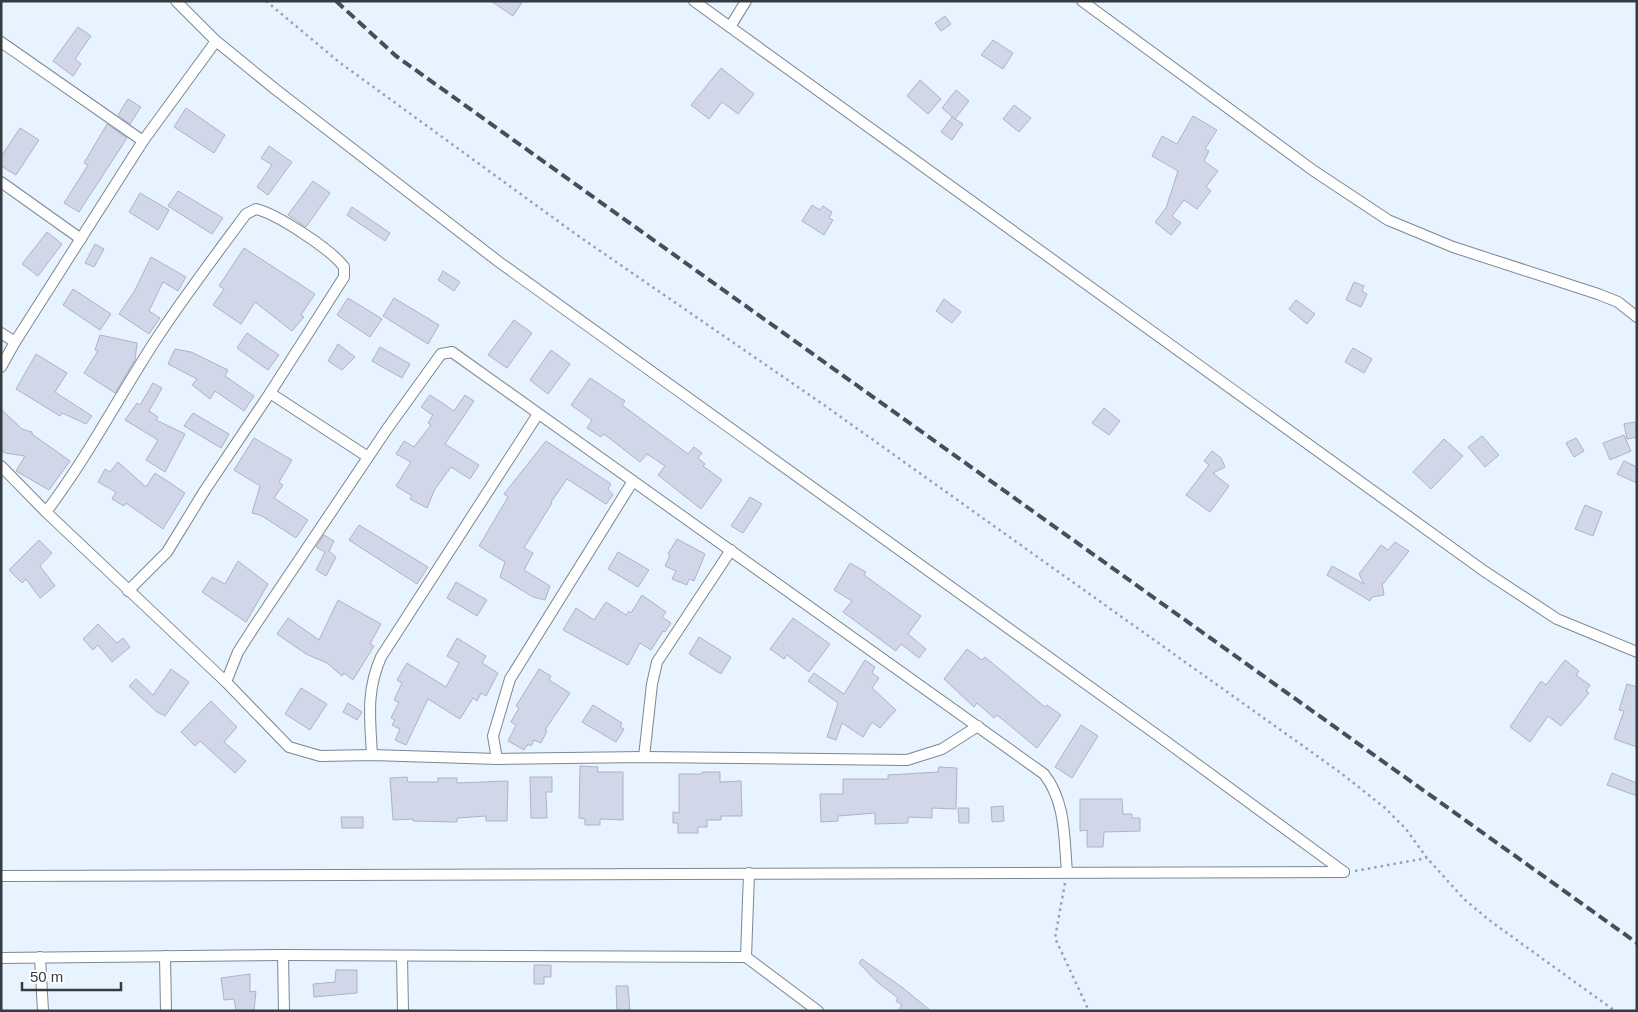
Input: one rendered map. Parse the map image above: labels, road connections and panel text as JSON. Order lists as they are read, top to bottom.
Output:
{
  "scale_bar": "50 m"
}
